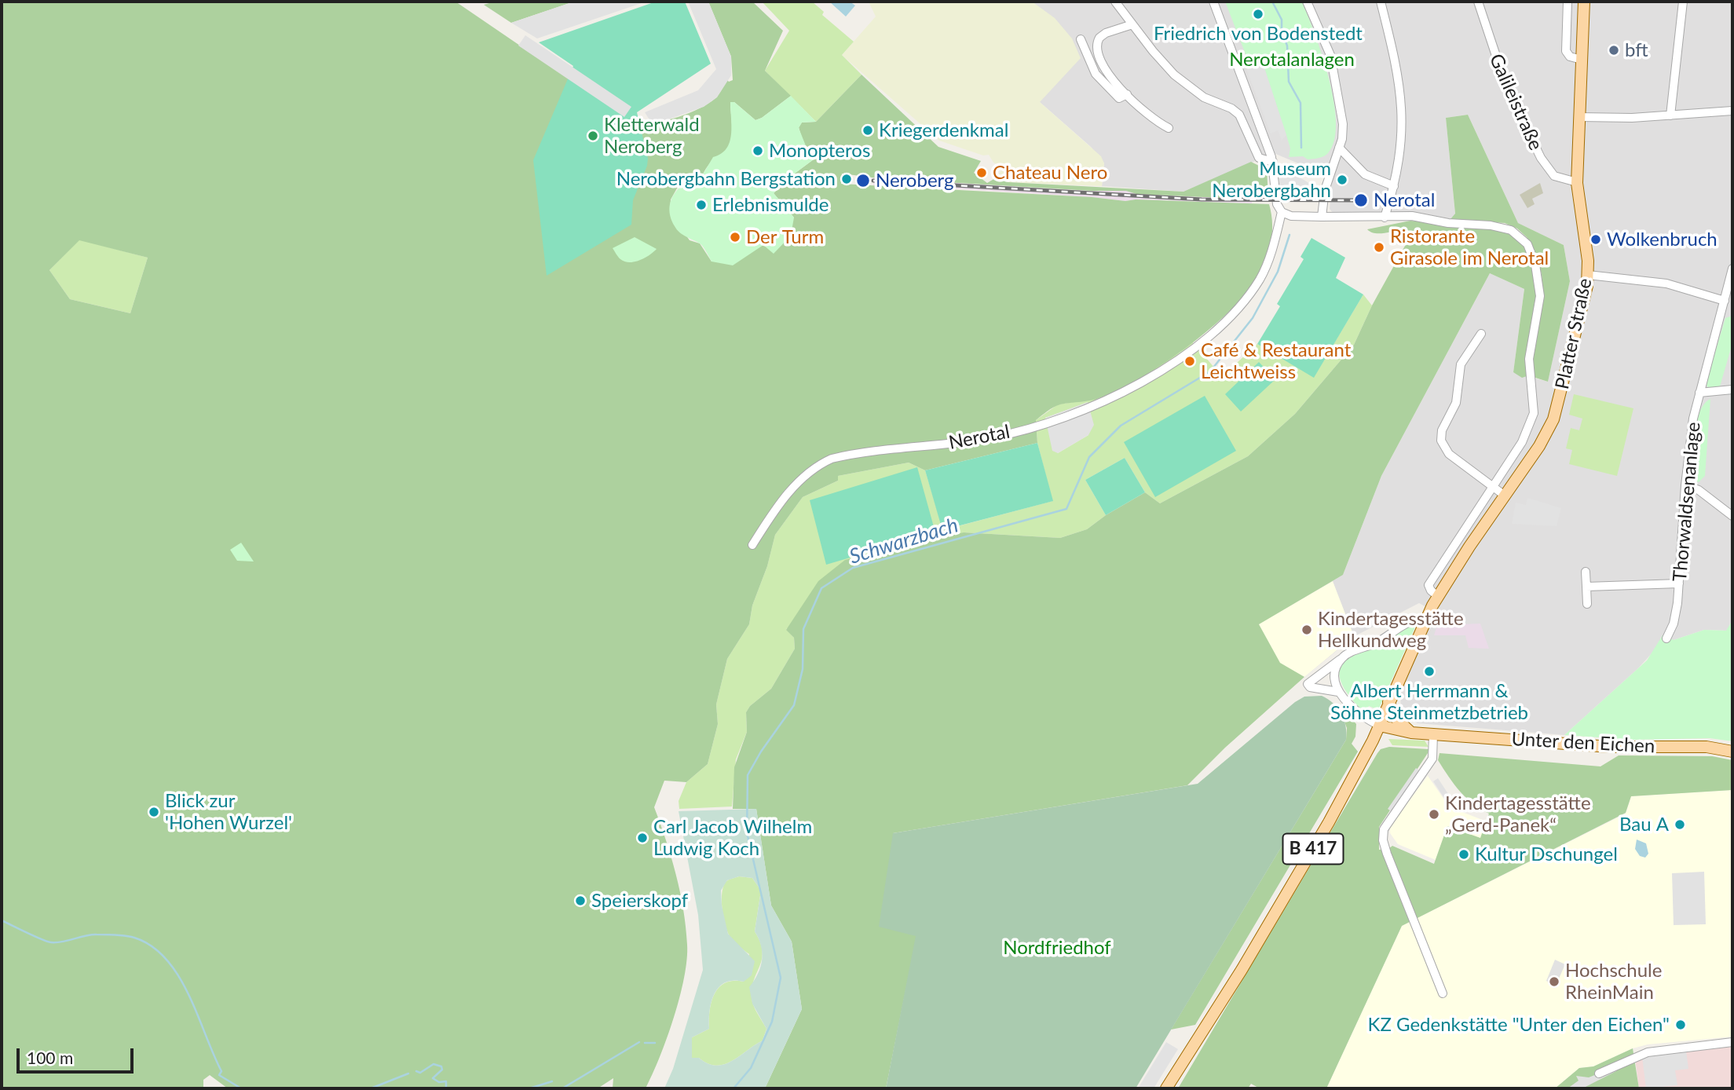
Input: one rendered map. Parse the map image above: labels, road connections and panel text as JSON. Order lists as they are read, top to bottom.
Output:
{
  "streets": {
    "main road": ["Platter Straße", "Unter den Eichen", "B 417"],
    "street": ["Galileistraße", "Nerotal", "Thorwaldsenanlage"]
  },
  "crossings": [
    ["Galileistraße", "Platter Straße"],
    ["Platter Straße", "Unter den Eichen"],
    ["Platter Straße", "B 417"],
    ["Unter den Eichen", "B 417"]
  ],
  "water": ["Schwarzbach"],
  "parks": ["Nerotalanlagen", "Nordfriedhof"],
  "places": [
    "Friedrich von Bodenstedt",
    "bft",
    "Kriegerdenkmal",
    "Kletterwald Neroberg",
    "Monopteros",
    "Chateau Nero",
    "Nerobergbahn Bergstation",
    "Museum Nerobergbahn",
    "Neroberg",
    "Nerotal",
    "Erlebnismulde",
    "Der Turm",
    "Wolkenbruch",
    "Ristorante Girasole im Nerotal",
    "Café & Restaurant Leichtweiss",
    "Kindertagesstätte Hellkundweg",
    "Albert Herrmann & Söhne Steinmetzbetrieb",
    "Blick zur 'Hohen Wurzel'",
    "Kindertagesstätte „Gerd-Panek“",
    "Bau A",
    "Carl Jacob Wilhelm Ludwig Koch",
    "Kultur Dschungel",
    "Speierskopf",
    "Hochschule RheinMain",
    "KZ Gedenkstätte \"Unter den Eichen\""
  ],
  "scale_bar": "100 m"
}
